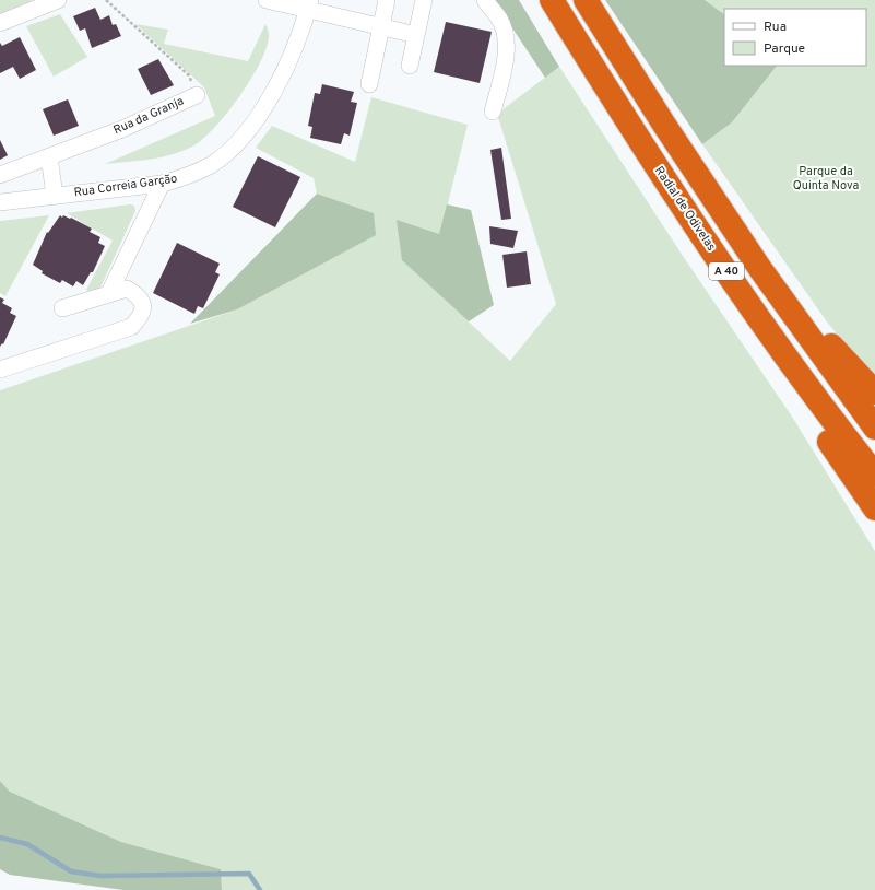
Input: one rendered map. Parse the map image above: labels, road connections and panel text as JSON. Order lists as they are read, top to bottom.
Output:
{
  "streets": {
    "highway": ["Radial de Odivelas", "A 40"],
    "street": ["Rua da Granja", "Rua Correia Garção"]
  },
  "parks": ["Parque da Quinta Nova"],
  "legend": ["Rua", "Parque"]
}
